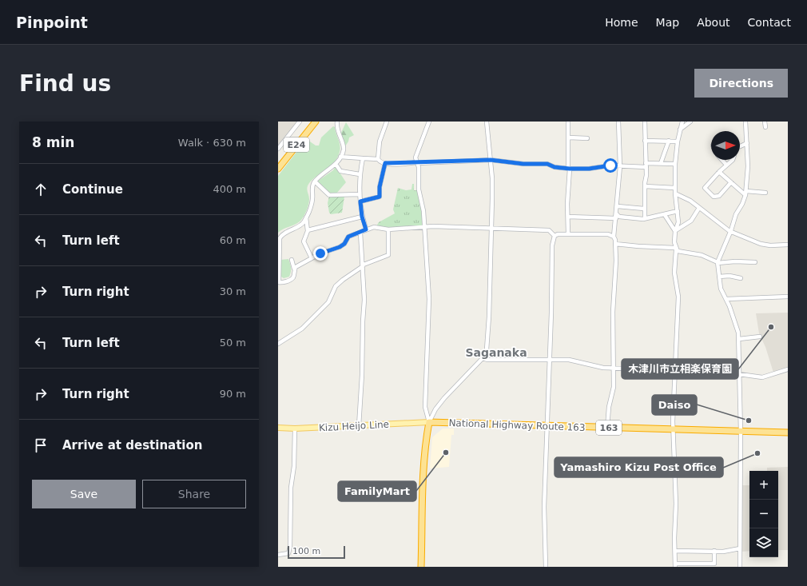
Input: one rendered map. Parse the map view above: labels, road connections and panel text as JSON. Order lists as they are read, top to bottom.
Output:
{
  "streets": {
    "highway": ["E24", "National Highway Route 163", "163"],
    "main road": ["Kizu Heijo Line"]
  },
  "crossings": [
    ["National Highway Route 163", "Kizu Heijo Line"]
  ],
  "districts": ["Saganaka"],
  "places": [
    "木津川市立相楽保育園",
    "Daiso",
    "FamilyMart",
    "Yamashiro Kizu Post Office"
  ],
  "scale_bar": "100 m",
  "north": "right",
  "page": {
    "header": "Pinpoint",
    "nav": [
      "Home",
      "Map",
      "About",
      "Contact"
    ],
    "buttons": [
      "Directions",
      ["Save", "Share"]
    ],
    "title": "Find us",
    "heading": ["8 min", "Walk · 630 m"],
    "list": [
      ["Continue", "400 m"],
      ["Turn left", "60 m"],
      ["Turn right", "30 m"],
      ["Turn left", "50 m"],
      ["Turn right", "90 m"],
      "Arrive at destination"
    ],
    "map_buttons": ["+", "−"],
    "scale": "100 m"
  }
}
